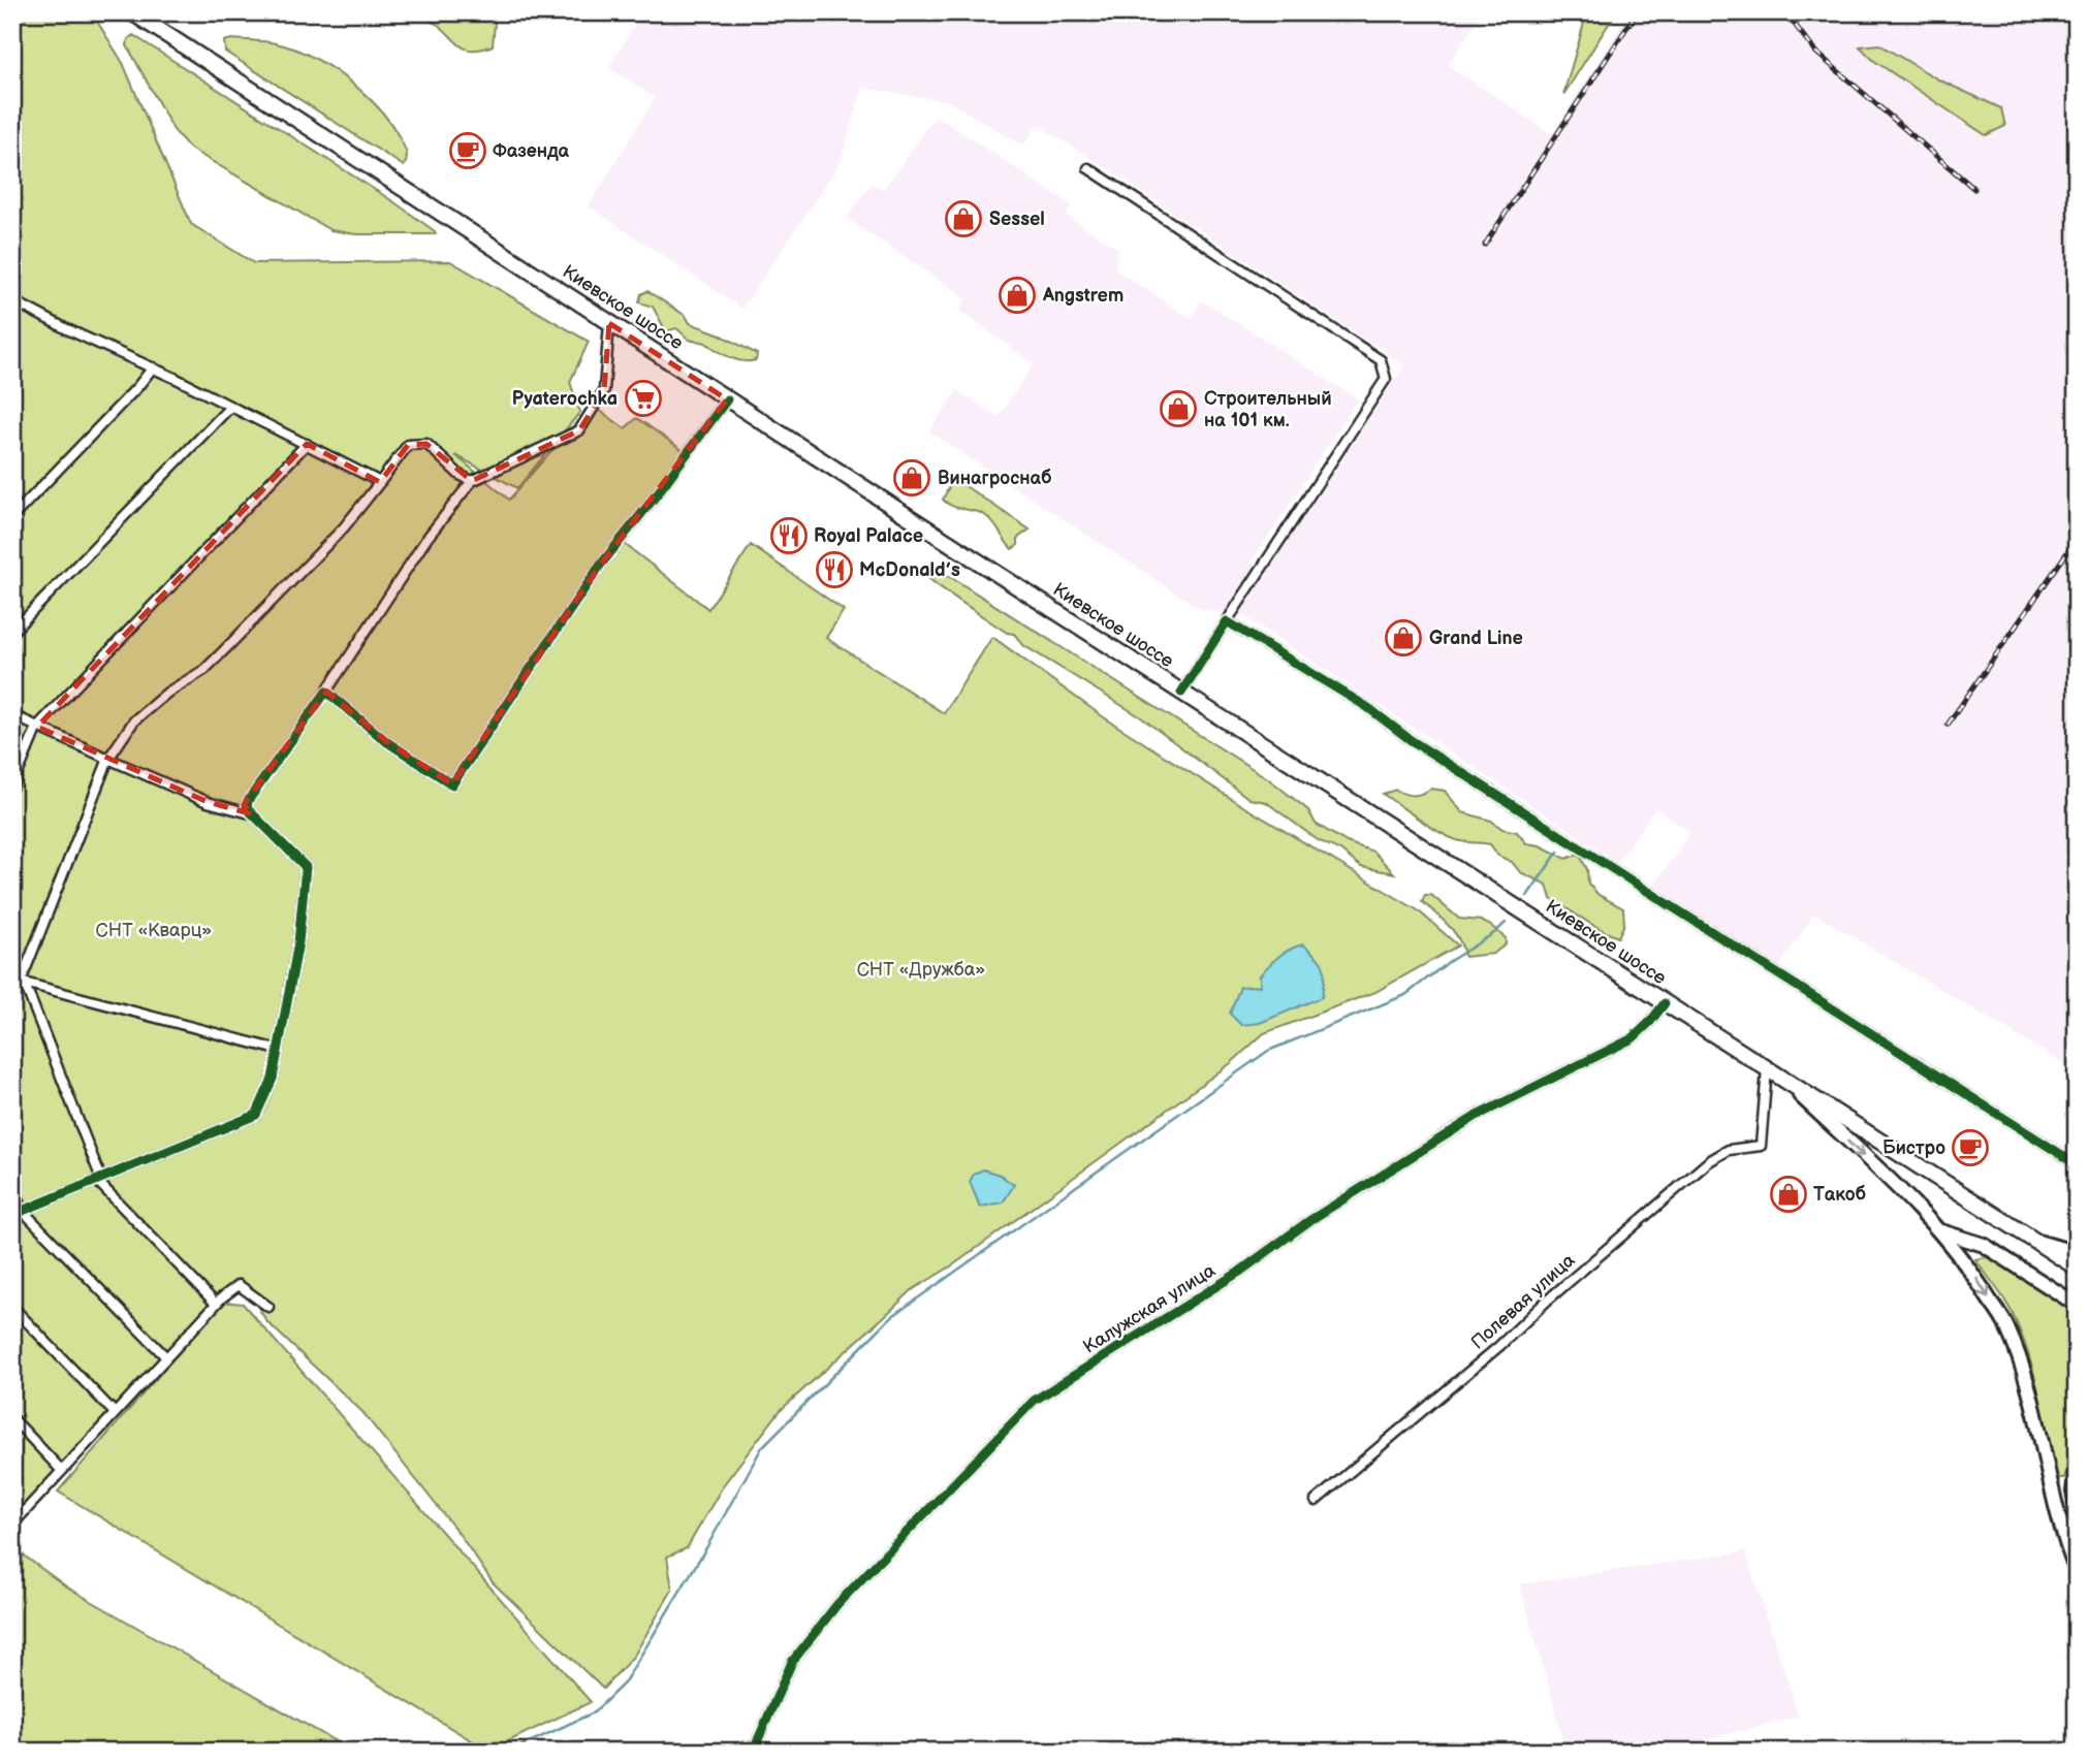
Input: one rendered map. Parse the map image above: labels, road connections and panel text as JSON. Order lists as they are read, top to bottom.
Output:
{
  "streets": {
    "highway": ["Киевское шоссе"],
    "street": ["Полевая улица", "Калужская улица"]
  },
  "crossings": [
    ["Киевское шоссе", "Полевая улица"],
    ["Киевское шоссе", "Калужская улица"]
  ],
  "parks": ["СНТ «Кварц»", "СНТ «Дружба»"],
  "places": {
    "cafe": ["Фазенда", "Бистро"],
    "shop": [
      "Sessel",
      "Angstrem",
      "Строительный на 101 км.",
      "Винагроснаб",
      "Grand Line",
      "Такоб"
    ],
    "supermarket": ["Pyaterochka"],
    "restaurant": ["Royal Palace", "McDonald’s"]
  }
}
